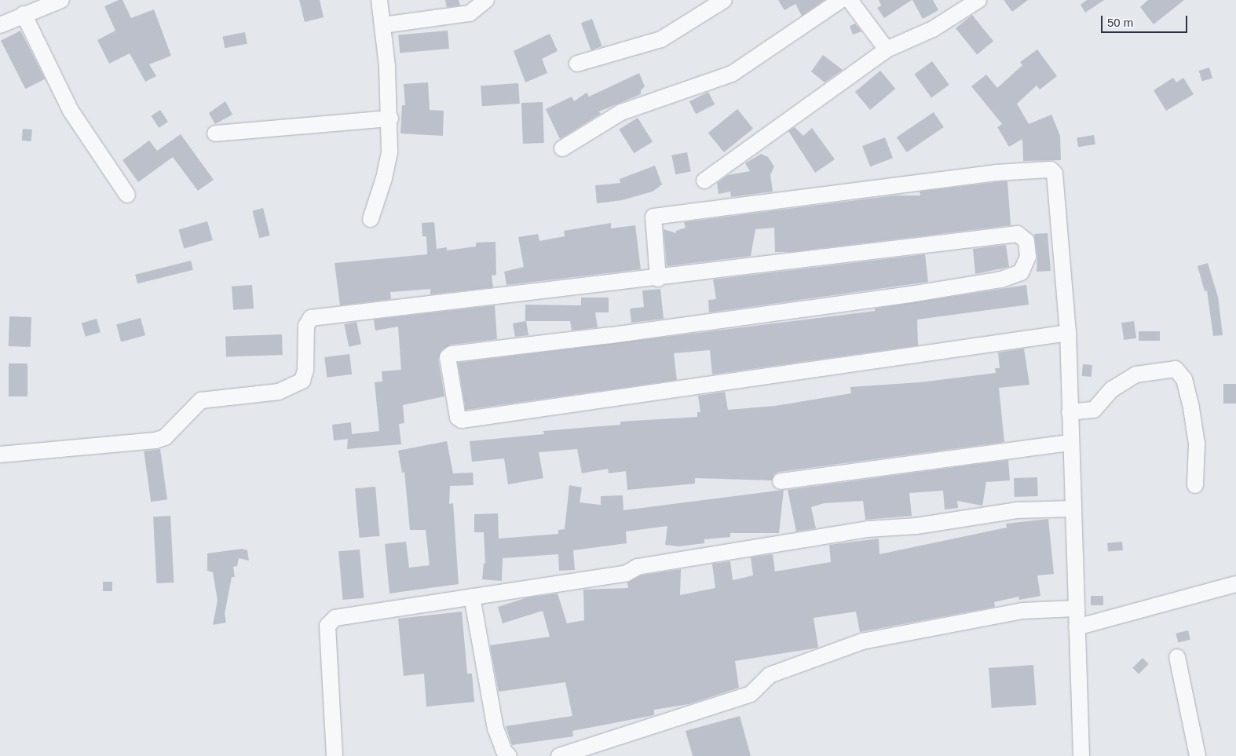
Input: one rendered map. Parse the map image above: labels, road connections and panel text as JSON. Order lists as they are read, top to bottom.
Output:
{
  "scale_bar": "50 m"
}
